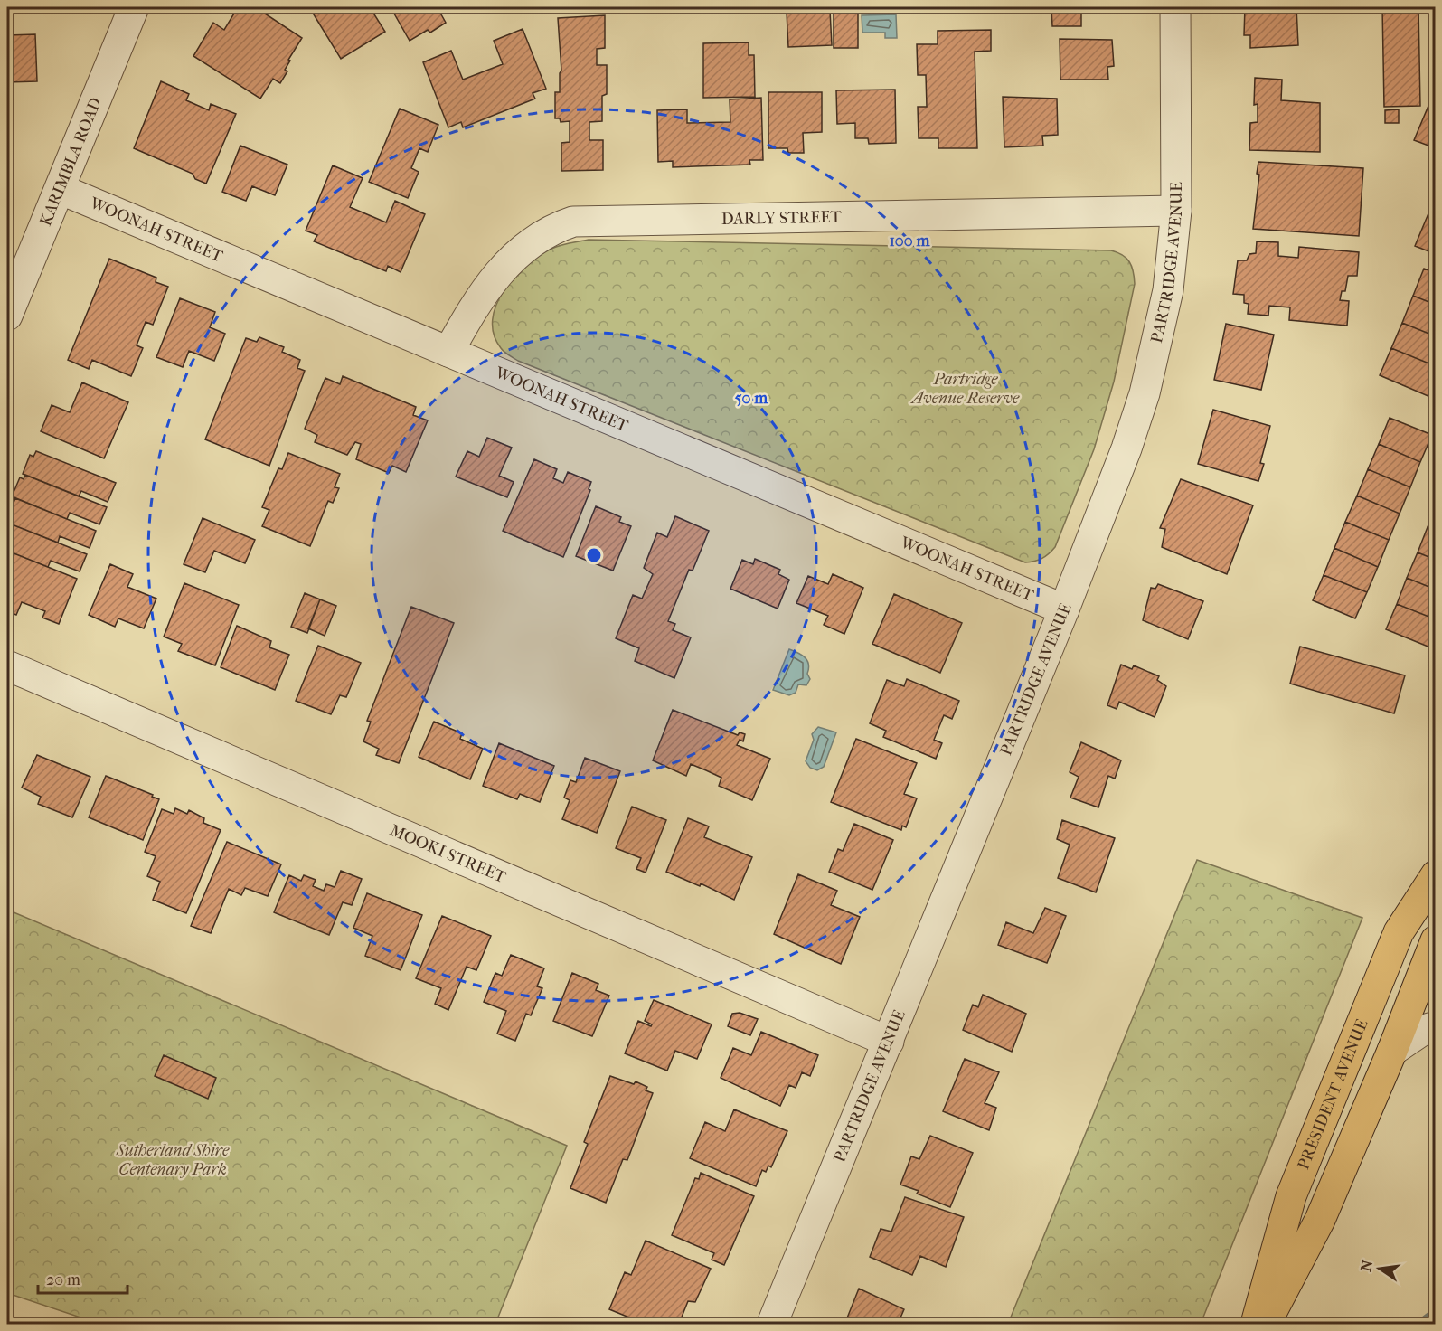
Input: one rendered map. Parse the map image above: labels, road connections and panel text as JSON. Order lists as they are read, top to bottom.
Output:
{
  "streets": {
    "main road": ["PRESIDENT AVENUE"],
    "street": [
      "KARIMBLA ROAD",
      "DARLY STREET",
      "WOONAH STREET",
      "PARTRIDGE AVENUE",
      "MOOKI STREET"
    ]
  },
  "crossings": [
    ["KARIMBLA ROAD", "WOONAH STREET"],
    ["DARLY STREET", "WOONAH STREET"],
    ["DARLY STREET", "PARTRIDGE AVENUE"],
    ["WOONAH STREET", "PARTRIDGE AVENUE"],
    ["PARTRIDGE AVENUE", "MOOKI STREET"]
  ],
  "parks": ["Partridge Avenue Reserve", "Sutherland Shire Centenary Park"],
  "scale_bar": "20 m",
  "north": "left",
  "rings": ["100 m", "50 m"]
}
